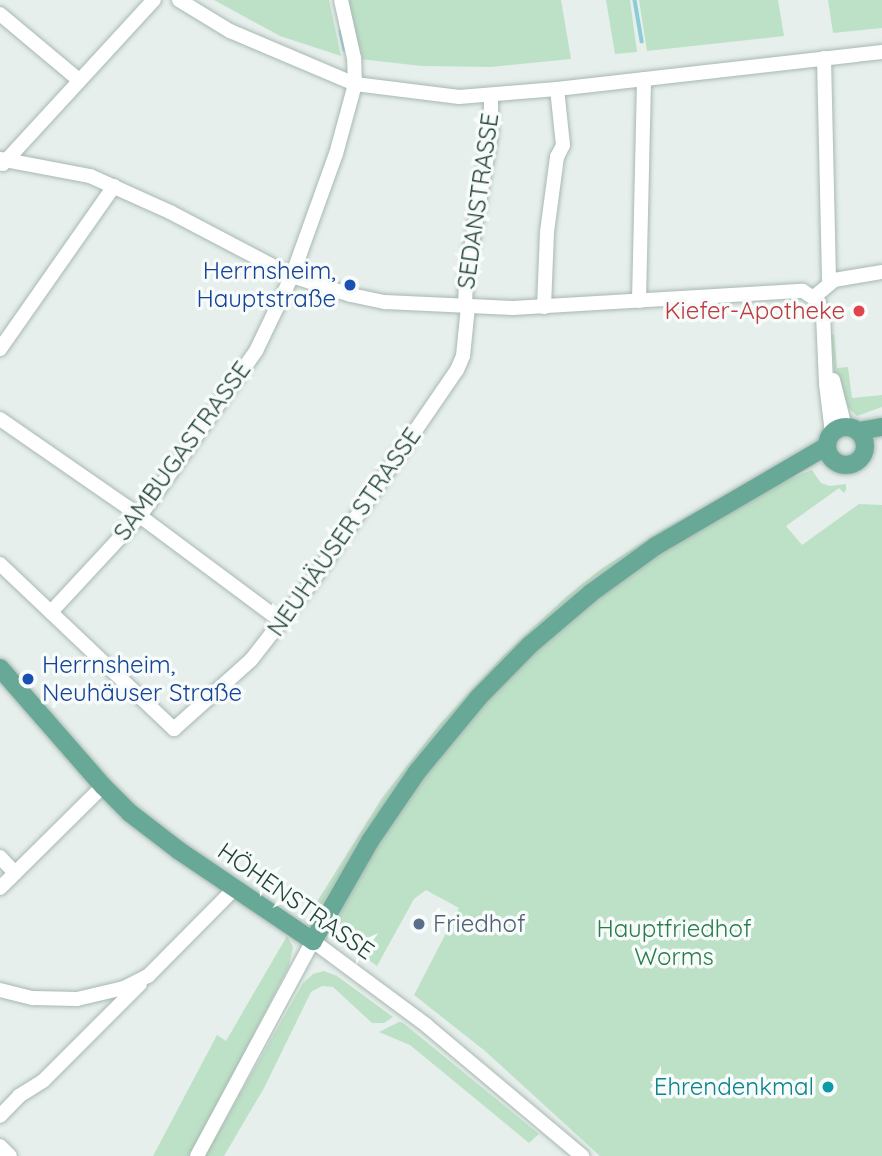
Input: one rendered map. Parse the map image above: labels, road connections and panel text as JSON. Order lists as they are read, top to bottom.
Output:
{
  "streets": {
    "main road": ["HÖHENSTRASSE"],
    "street": ["SEDANSTRASSE", "SAMBUGASTRASSE", "NEUHÄUSER STRASSE"]
  },
  "crossings": [
    ["SEDANSTRASSE", "NEUHÄUSER STRASSE"],
    ["SAMBUGASTRASSE", "NEUHÄUSER STRASSE"]
  ],
  "parks": ["Hauptfriedhof Worms"],
  "places": [
    "Herrnsheim, Hauptstraße",
    "Kiefer-Apotheke",
    "Herrnsheim, Neuhäuser Straße",
    "Friedhof",
    "Ehrendenkmal"
  ]
}
